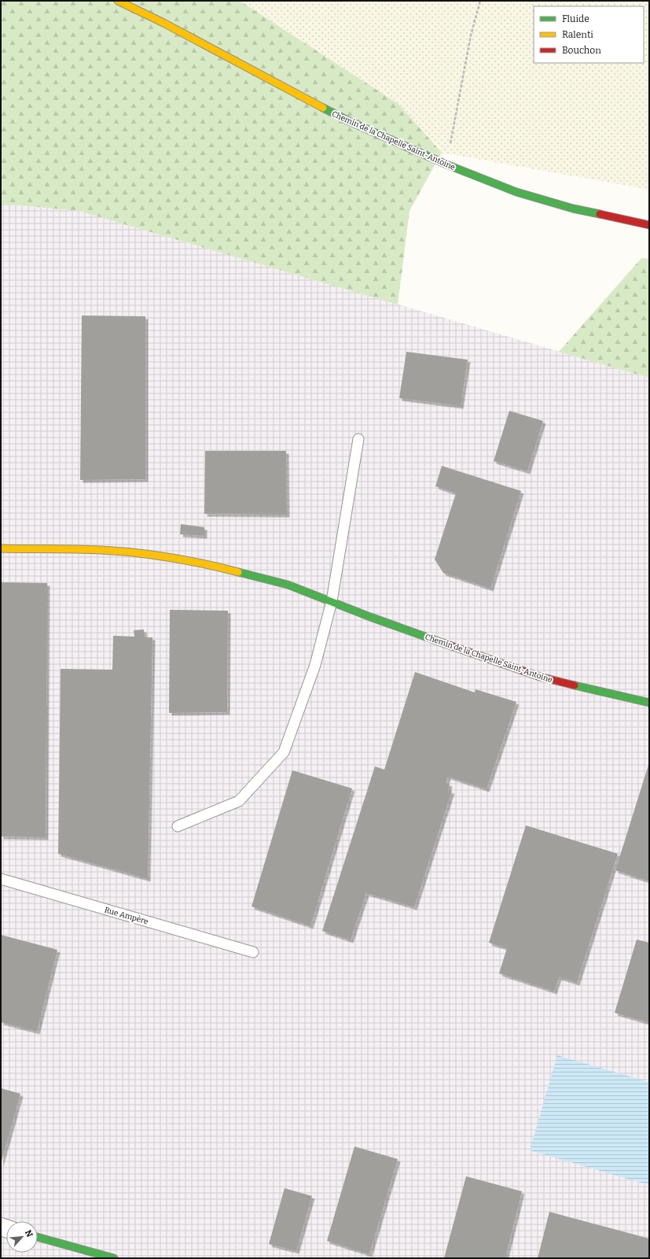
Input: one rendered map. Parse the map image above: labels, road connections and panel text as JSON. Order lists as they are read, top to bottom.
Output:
{
  "streets": {
    "street": ["Chemin de la Chapelle Saint-Antoine"],
    "lane": ["Rue Ampère"]
  },
  "legend": ["Fluide", "Ralenti", "Bouchon"],
  "north": "top right"
}
